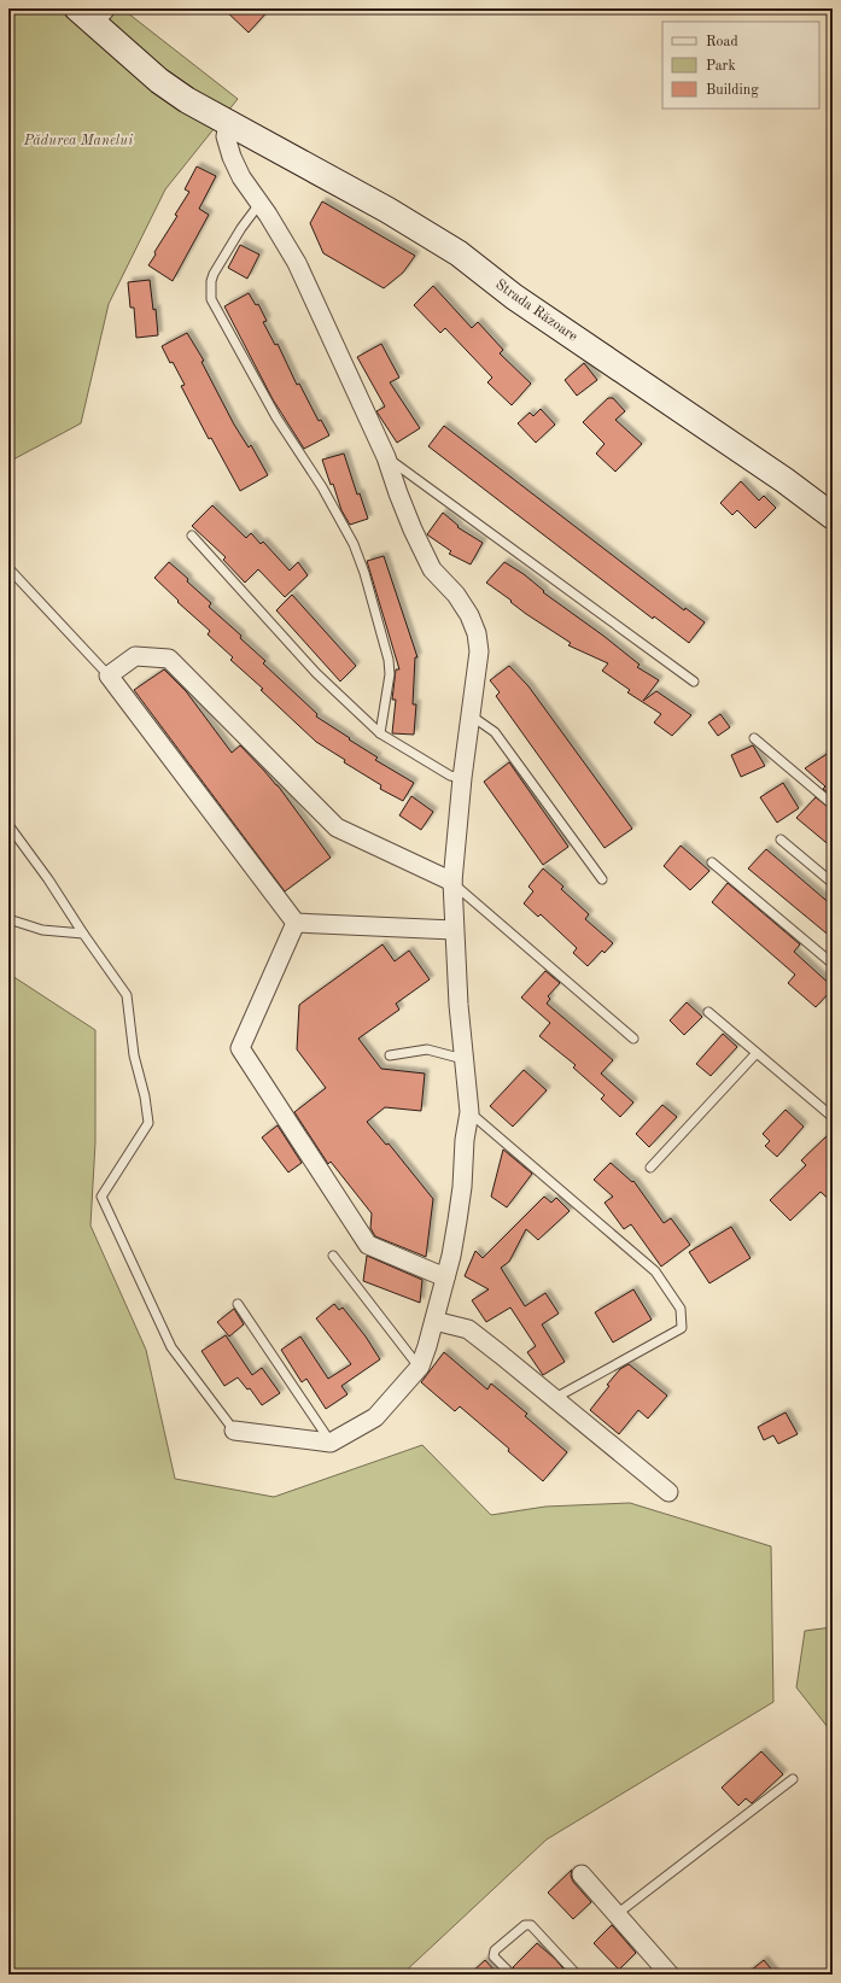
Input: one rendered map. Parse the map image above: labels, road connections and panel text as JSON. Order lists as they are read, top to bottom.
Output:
{
  "streets": {
    "street": ["Strada Răzoare"]
  },
  "parks": ["Pădurea Manelui"],
  "legend": ["Road", "Park", "Building"]
}
